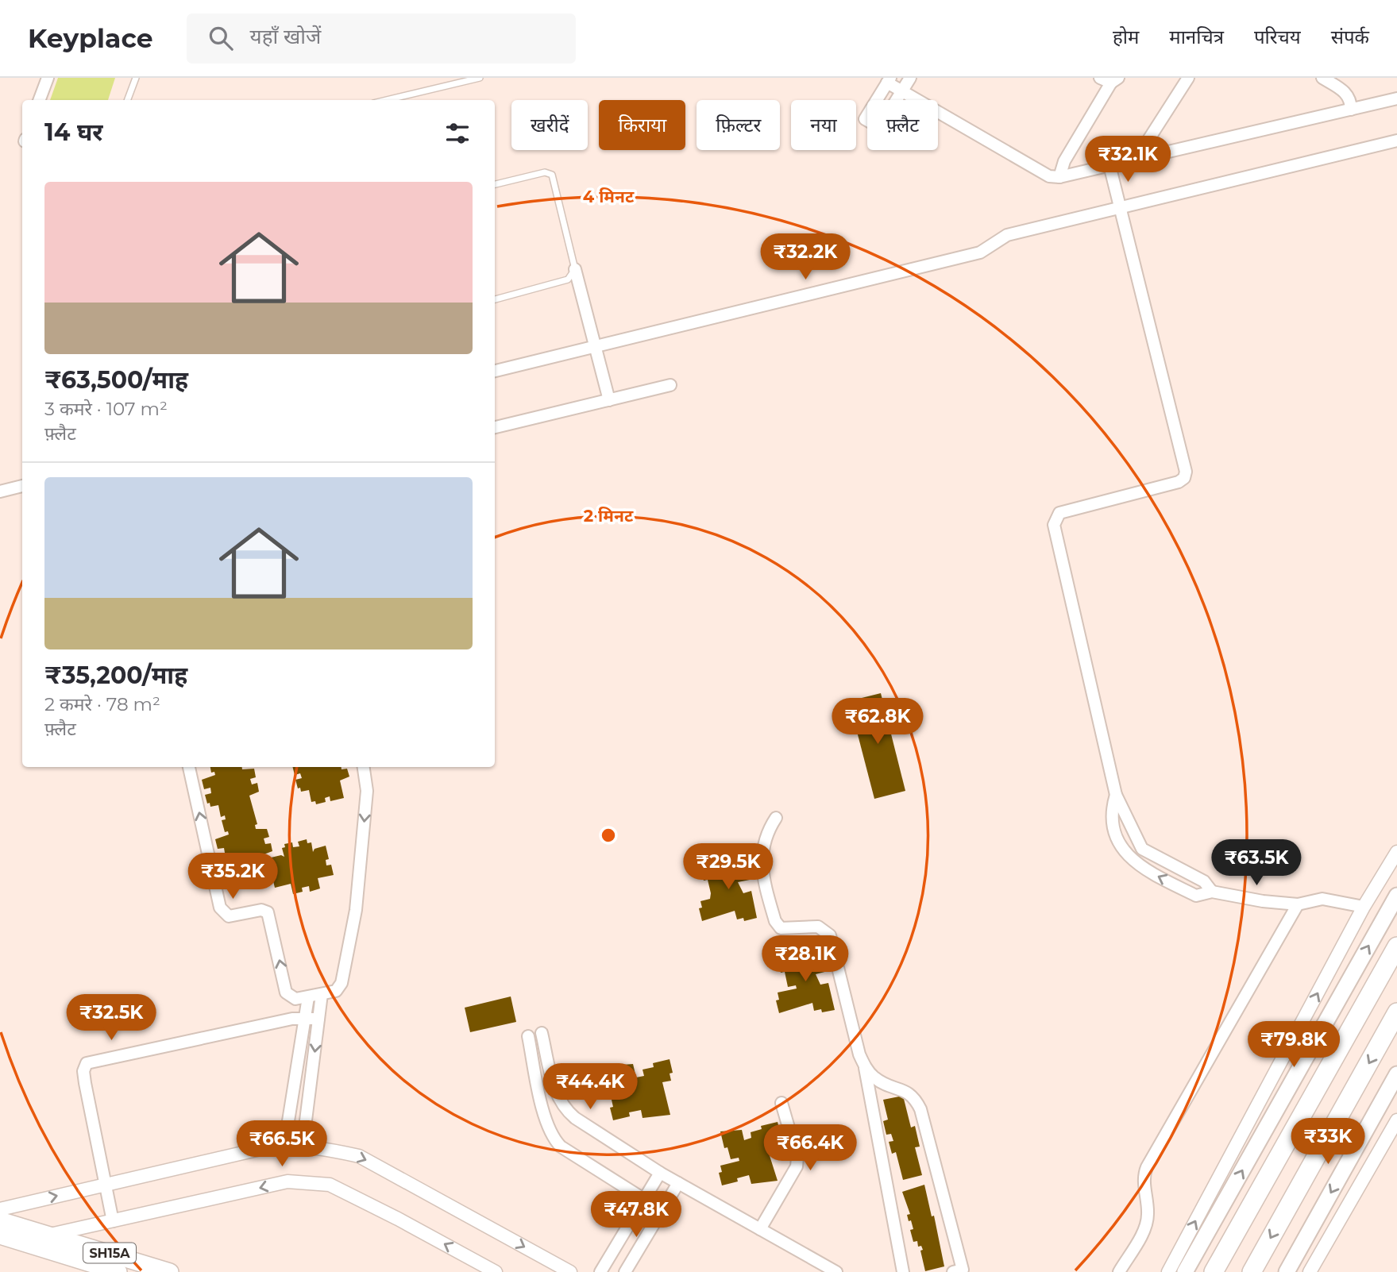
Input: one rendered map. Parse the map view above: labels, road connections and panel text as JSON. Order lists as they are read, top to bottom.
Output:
{
  "streets": {
    "main road": ["SH15A"]
  },
  "page": {
    "header": "Keyplace",
    "search": "यहाँ खोजें",
    "nav": [
      "होम",
      "मानचित्र",
      "परिचय",
      "संपर्क"
    ],
    "chip": [
      "खरीदें",
      "किराया",
      "फ़िल्टर",
      "नया",
      "फ़्लैट"
    ],
    "heading": "14 घर",
    "price": [
      "₹32.1K",
      "₹32.2K",
      "₹62.8K",
      "₹63.5K",
      "₹29.5K",
      "₹35.2K",
      "₹28.1K",
      "₹32.5K",
      "₹79.8K",
      "₹44.4K",
      "₹33K",
      "₹66.5K",
      "₹66.4K",
      "₹47.8K"
    ],
    "list": [
      {
        "name": "₹63,500/माह",
        "note": "3 कमरे · 107 m² · फ़्लैट"
      },
      {
        "name": "₹35,200/माह",
        "note": "2 कमरे · 78 m² · फ़्लैट"
      }
    ]
  },
  "rings": ["4 मिनट", "2 मिनट"]
}
